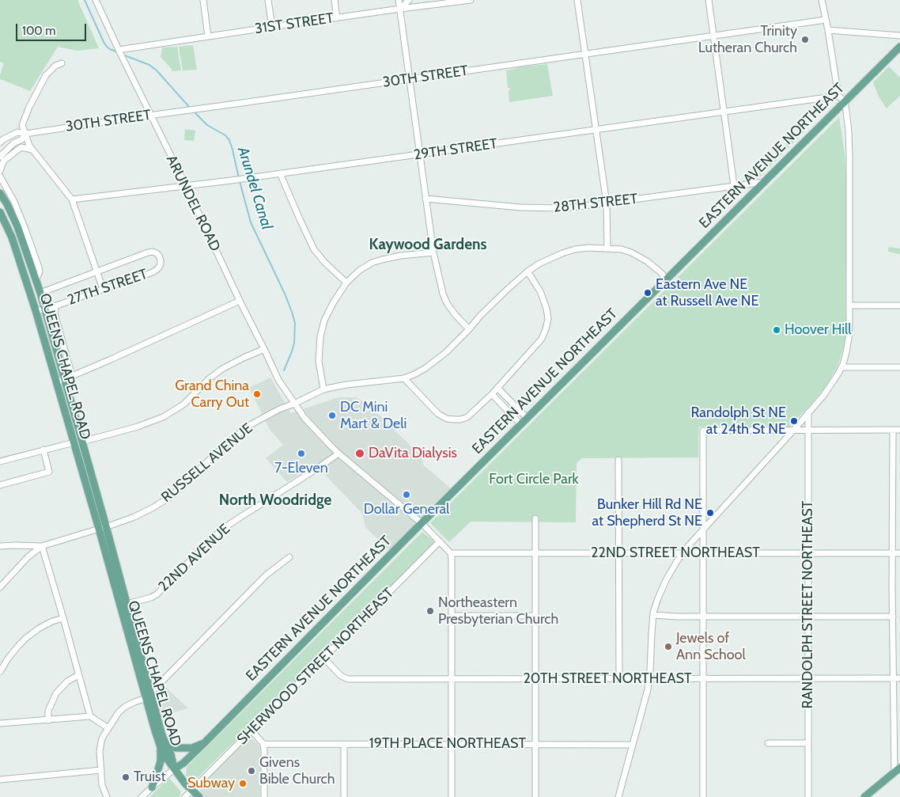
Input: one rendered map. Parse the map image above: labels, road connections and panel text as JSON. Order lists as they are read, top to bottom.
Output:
{
  "streets": {
    "main road": ["EASTERN AVENUE NORTHEAST", "QUEENS CHAPEL ROAD"],
    "street": [
      "31ST STREET",
      "30TH STREET",
      "29TH STREET",
      "ARUNDEL ROAD",
      "28TH STREET",
      "27TH STREET",
      "RUSSELL AVENUE",
      "22ND STREET NORTHEAST",
      "22ND AVENUE",
      "RANDOLPH STREET NORTHEAST",
      "SHERWOOD STREET NORTHEAST",
      "20TH STREET NORTHEAST",
      "19TH PLACE NORTHEAST"
    ]
  },
  "crossings": [
    ["31ST STREET", "ARUNDEL ROAD"],
    ["30TH STREET", "ARUNDEL ROAD"],
    ["29TH STREET", "ARUNDEL ROAD"],
    ["EASTERN AVENUE NORTHEAST", "ARUNDEL ROAD"],
    ["EASTERN AVENUE NORTHEAST", "28TH STREET"],
    ["EASTERN AVENUE NORTHEAST", "QUEENS CHAPEL ROAD"],
    ["EASTERN AVENUE NORTHEAST", "RUSSELL AVENUE"],
    ["ARUNDEL ROAD", "RUSSELL AVENUE"],
    ["ARUNDEL ROAD", "22ND STREET NORTHEAST"],
    ["ARUNDEL ROAD", "22ND AVENUE"],
    ["ARUNDEL ROAD", "SHERWOOD STREET NORTHEAST"],
    ["27TH STREET", "QUEENS CHAPEL ROAD"],
    ["QUEENS CHAPEL ROAD", "RUSSELL AVENUE"],
    ["QUEENS CHAPEL ROAD", "22ND AVENUE"],
    ["QUEENS CHAPEL ROAD", "SHERWOOD STREET NORTHEAST"],
    ["22ND STREET NORTHEAST", "RANDOLPH STREET NORTHEAST"],
    ["RANDOLPH STREET NORTHEAST", "20TH STREET NORTHEAST"],
    ["SHERWOOD STREET NORTHEAST", "20TH STREET NORTHEAST"]
  ],
  "districts": ["Kaywood Gardens", "North Woodridge"],
  "water": ["Arundel Canal"],
  "parks": ["Fort Circle Park"],
  "places": [
    "Trinity Lutheran Church",
    "Eastern Ave NE at Russell Ave NE",
    "Hoover Hill",
    "Grand China Carry Out",
    "DC Mini Mart & Deli",
    "Randolph St NE at 24th St NE",
    "7-Eleven",
    "DaVita Dialysis",
    "Dollar General",
    "Bunker Hill Rd NE at Shepherd St NE",
    "Northeastern Presbyterian Church",
    "Jewels of Ann School",
    "Givens Bible Church",
    "Truist",
    "Subway"
  ],
  "scale_bar": "100 m"
}
